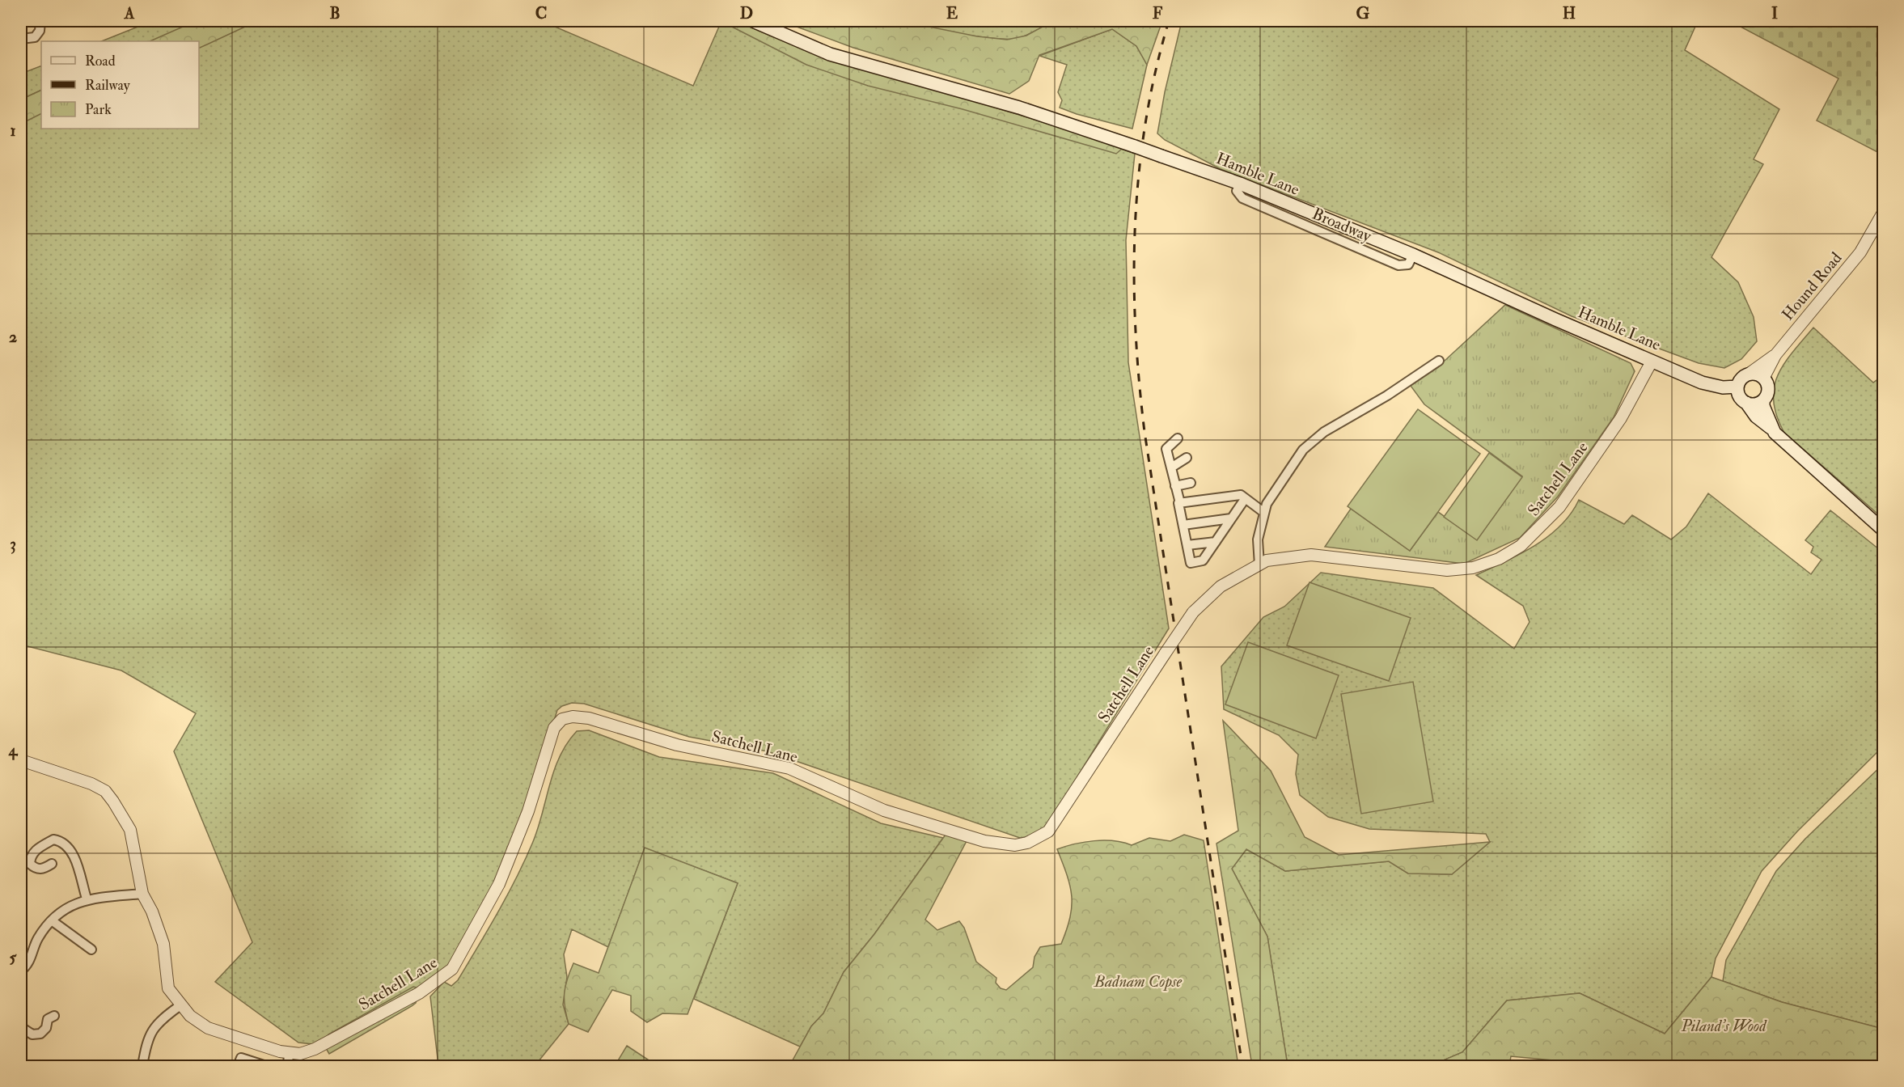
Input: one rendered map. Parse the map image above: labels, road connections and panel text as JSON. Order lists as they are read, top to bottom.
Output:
{
  "streets": {
    "main road": ["Hamble Lane"],
    "street": ["Hound Road", "Satchell Lane"]
  },
  "crossings": [
    ["Hamble Lane", "Hound Road"],
    ["Hamble Lane", "Satchell Lane"]
  ],
  "parks": ["Badnam Copse", "Piland's Wood"],
  "legend": ["Road", "Railway", "Park"],
  "grid": {
    "columns": [
      "A",
      "B",
      "C",
      "D",
      "E",
      "F",
      "G",
      "H",
      "I"
    ],
    "rows": [
      "1",
      "2",
      "3",
      "4",
      "5"
    ]
  }
}
